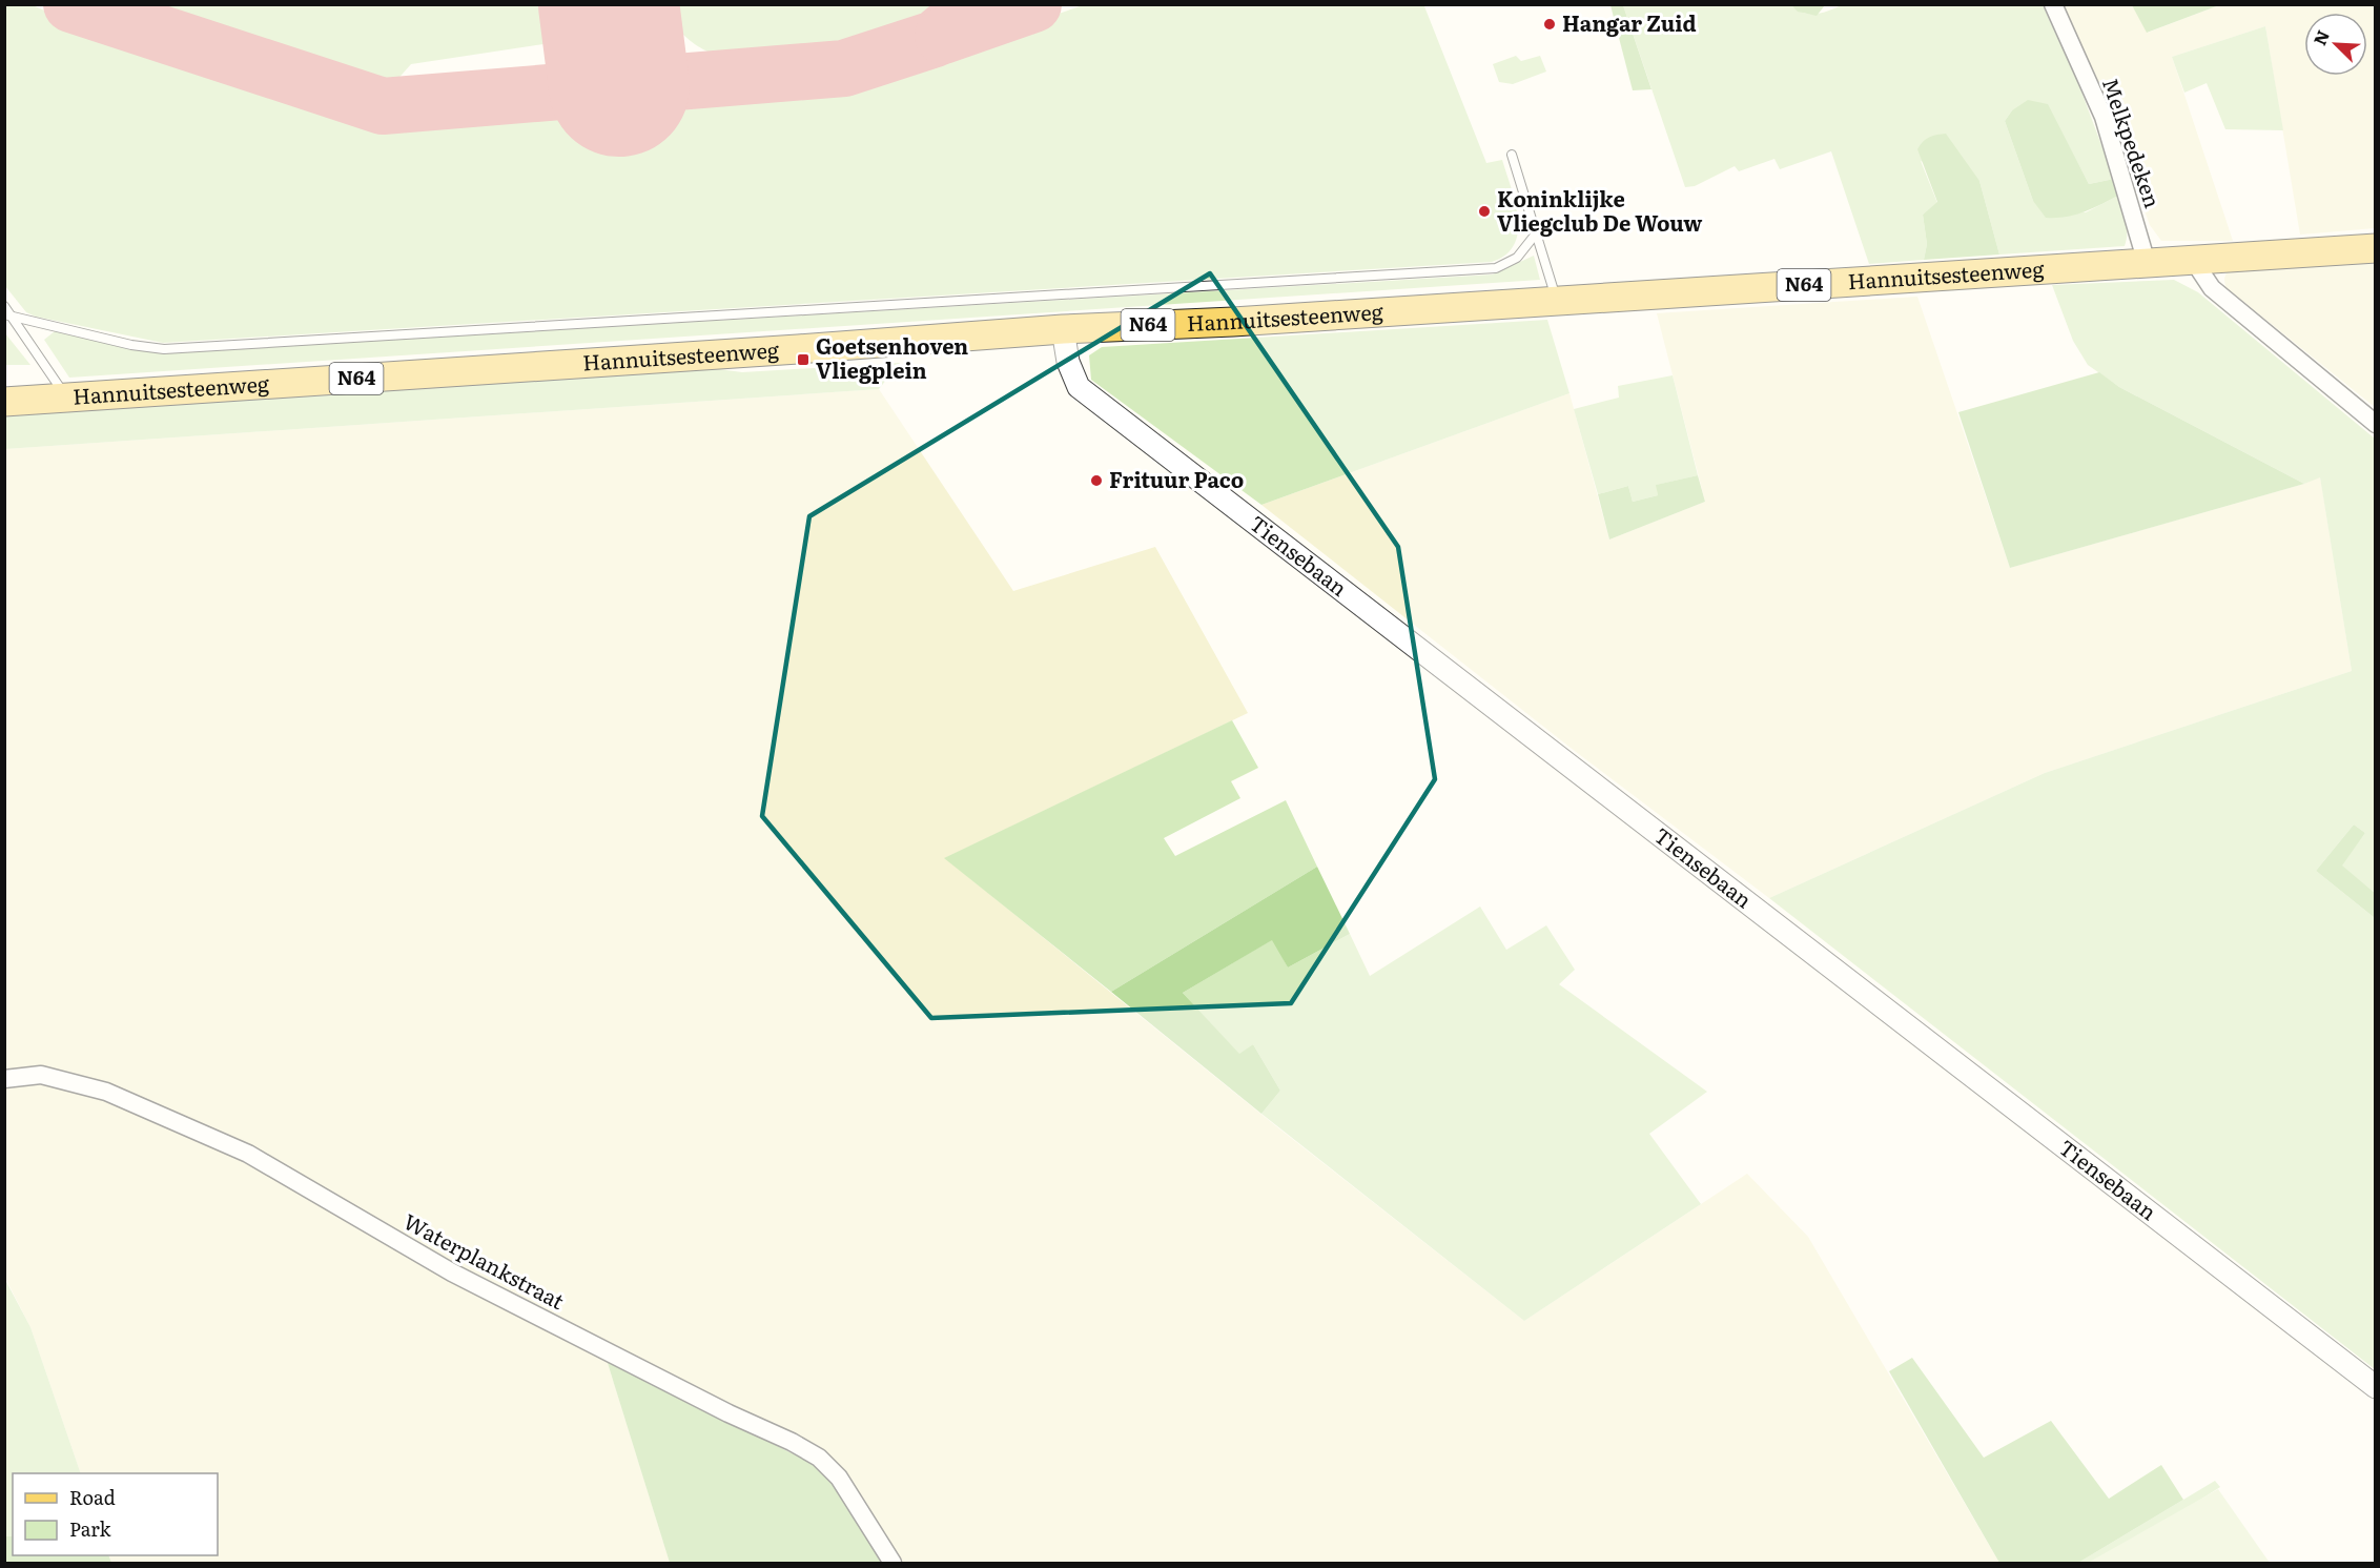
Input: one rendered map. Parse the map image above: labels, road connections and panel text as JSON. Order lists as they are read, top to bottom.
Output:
{
  "streets": {
    "main road": ["Hannuitsesteenweg", "N64"],
    "street": ["Melkpedeken", "Tiensebaan", "Waterplankstraat"]
  },
  "crossings": [
    ["Melkpedeken", "Hannuitsesteenweg"],
    ["Hannuitsesteenweg", "Tiensebaan"]
  ],
  "places": {
    "other": ["Hangar Zuid", "Koninklijke Vliegclub De Wouw", "Frituur Paco"],
    "transit": ["Goetsenhoven Vliegplein"]
  },
  "legend": ["Road", "Park"],
  "north": "top left"
}
